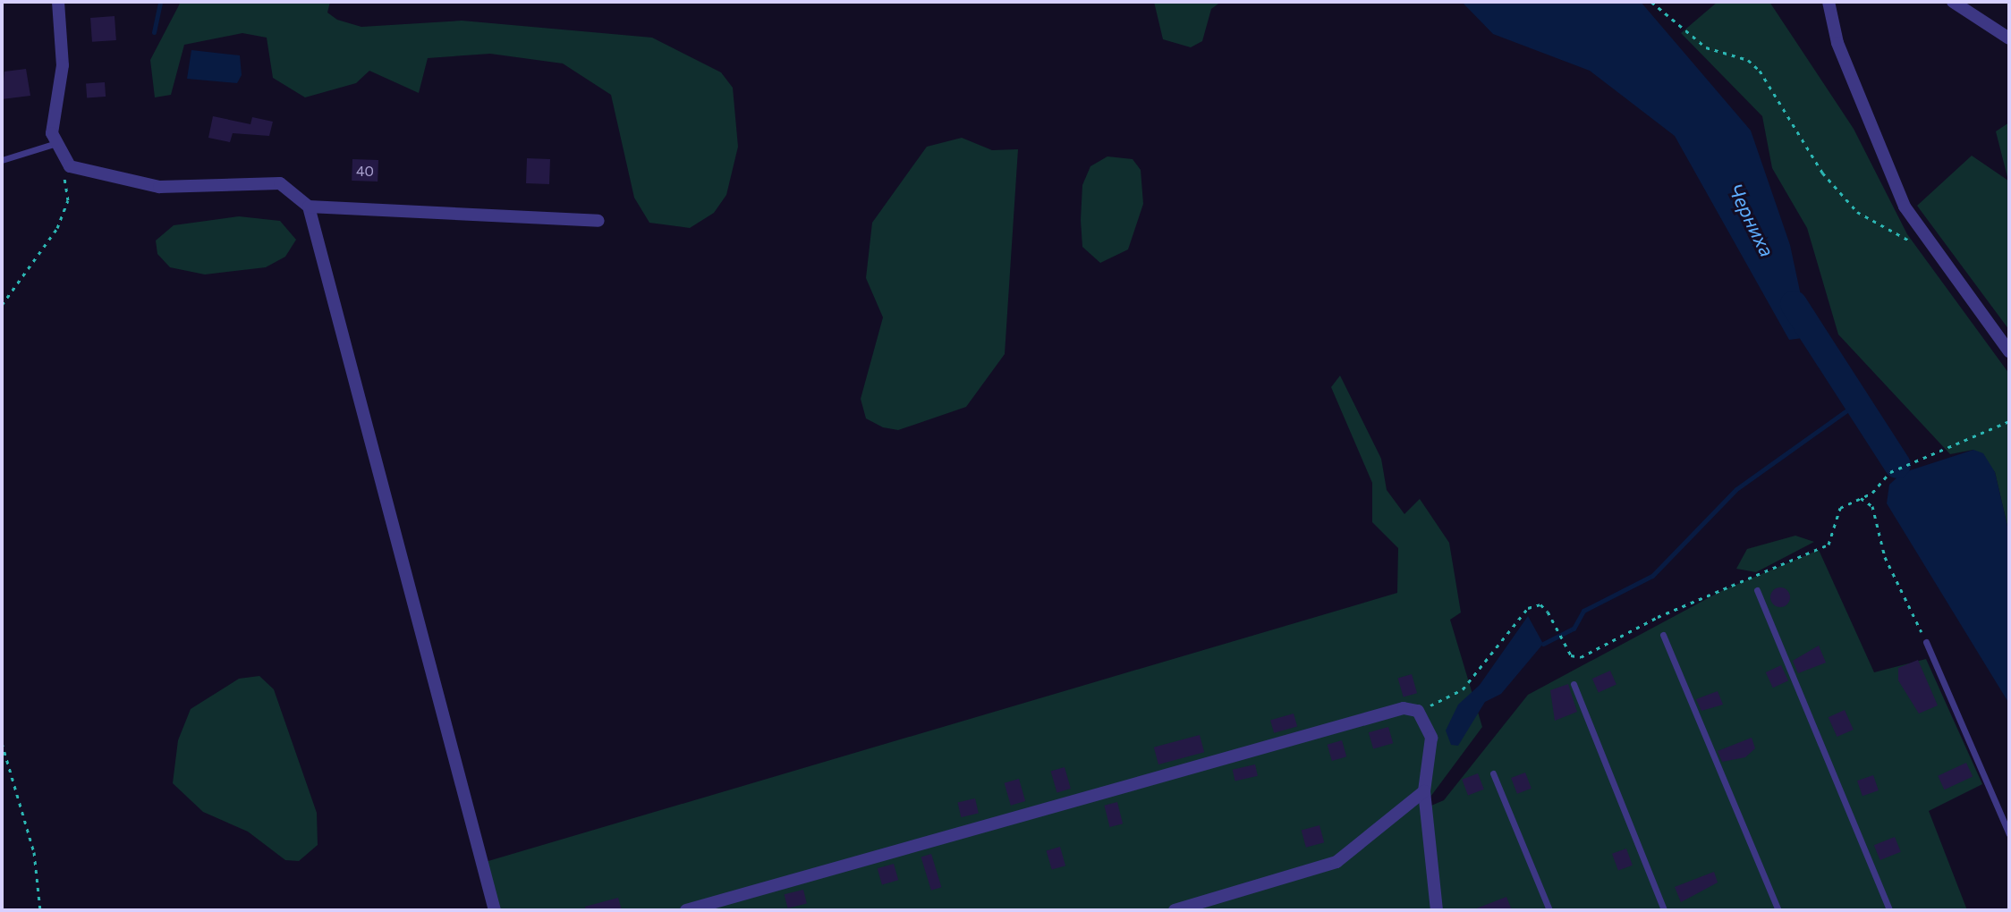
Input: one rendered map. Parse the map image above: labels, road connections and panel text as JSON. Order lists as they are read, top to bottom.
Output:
{
  "water": ["Черниха"],
  "house_numbers": ["40"]
}
